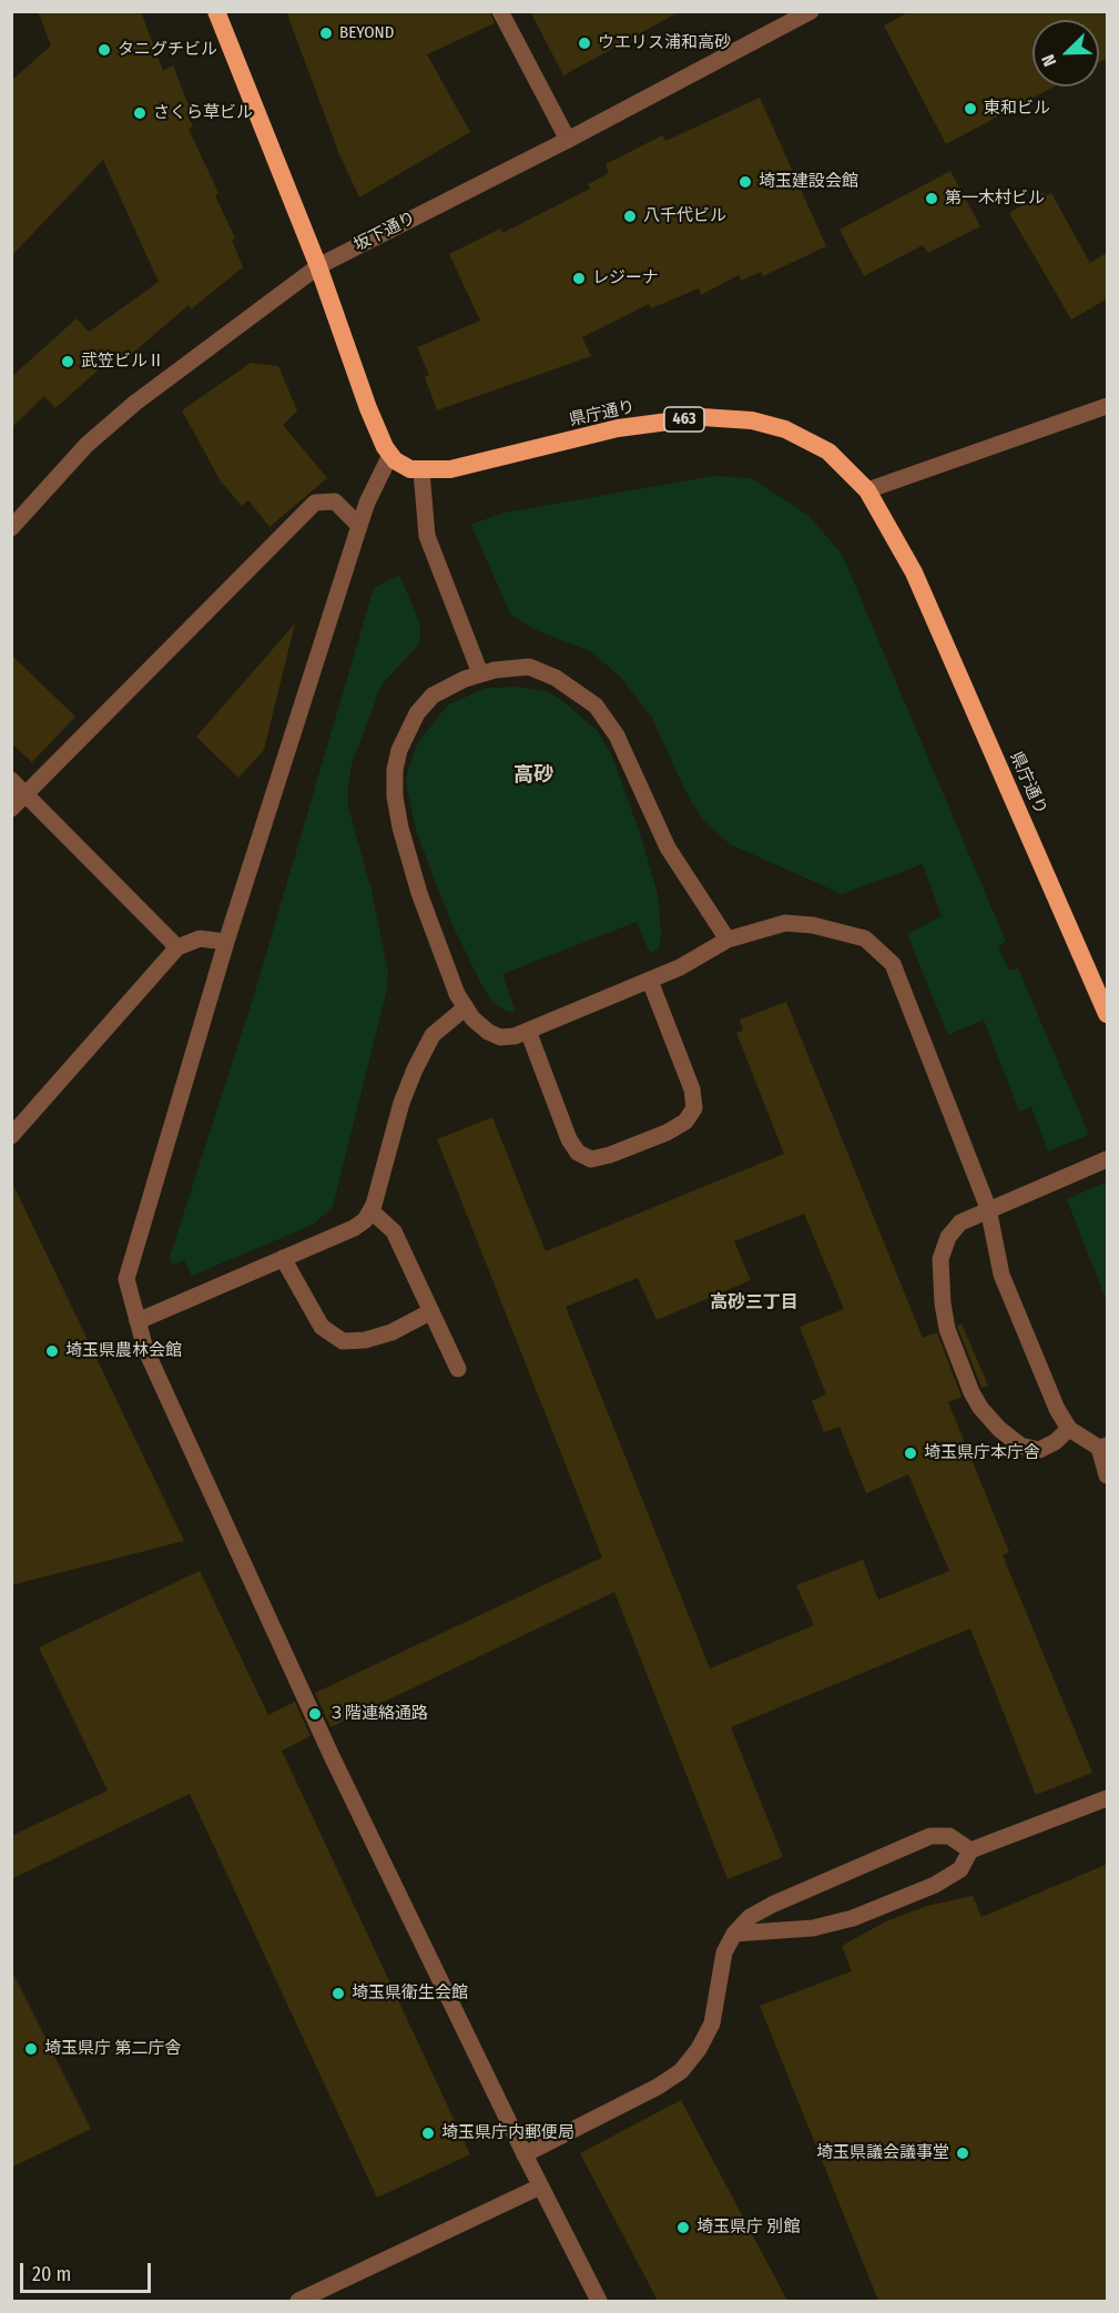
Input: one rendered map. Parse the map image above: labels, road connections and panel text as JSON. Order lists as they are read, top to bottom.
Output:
{
  "streets": {
    "highway": ["県庁通り", "463"],
    "street": ["坂下通り"]
  },
  "districts": ["高砂", "高砂三丁目"],
  "places": [
    "BEYOND",
    "ウエリス浦和高砂",
    "タニグチビル",
    "東和ビル",
    "さくら草ビル",
    "埼玉建設会館",
    "第一木村ビル",
    "八千代ビル",
    "レジーナ",
    "武笠ビルⅡ",
    "埼玉県農林会館",
    "埼玉県庁本庁舎",
    "３階連絡通路",
    "埼玉県衛生会館",
    "埼玉県庁 第二庁舎",
    "埼玉県庁内郵便局",
    "埼玉県議会議事堂",
    "埼玉県庁 別館"
  ],
  "scale_bar": "20 m",
  "north": "bottom left"
}
